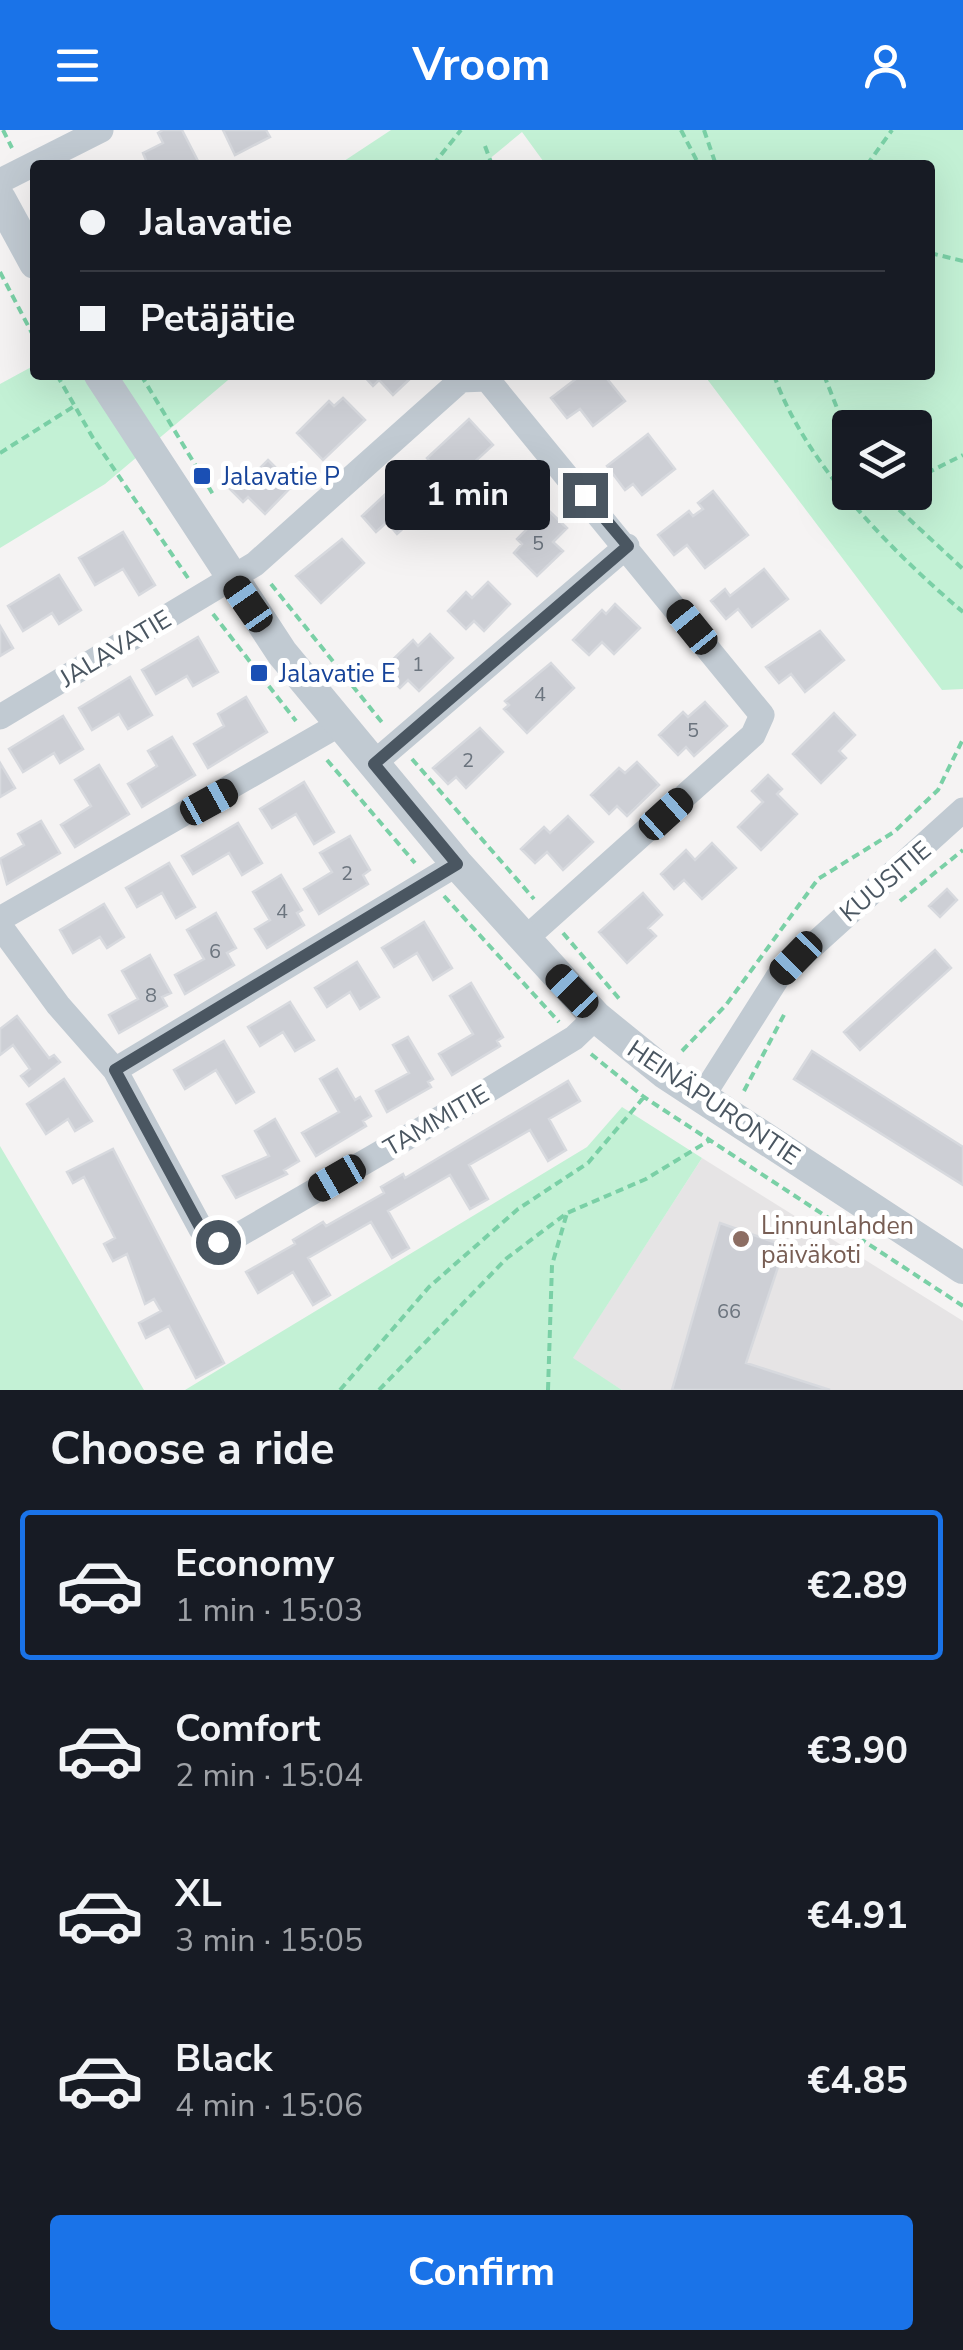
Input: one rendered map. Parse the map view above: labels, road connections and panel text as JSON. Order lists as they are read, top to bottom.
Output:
{
  "streets": {
    "street": [
      "JALAVATIE",
      "KUUSITIE",
      "HEINÄPURONTIE",
      "TAMMITIE"
    ]
  },
  "crossings": [
    ["JALAVATIE", "HEINÄPURONTIE"],
    ["KUUSITIE", "HEINÄPURONTIE"],
    ["HEINÄPURONTIE", "TAMMITIE"]
  ],
  "places": {
    "transit": ["Jalavatie P", "Jalavatie E"],
    "other": ["Linnunlahden päiväkoti"]
  },
  "house_numbers": [
    "5",
    "1",
    "4",
    "5",
    "2",
    "2",
    "4",
    "6",
    "8",
    "66"
  ],
  "page": {
    "header": "Vroom",
    "banner": ["Jalavatie", "Petäjätie"],
    "bubble": "1 min",
    "heading": "Choose a ride",
    "list": [
      {
        "name": "Economy",
        "note": "1 min · 15:03",
        "value": "€2.89"
      },
      {
        "name": "Comfort",
        "note": "2 min · 15:04",
        "value": "€3.90"
      },
      {
        "name": "XL",
        "note": "3 min · 15:05",
        "value": "€4.91"
      },
      {
        "name": "Black",
        "note": "4 min · 15:06",
        "value": "€4.85"
      }
    ],
    "buttons": "Confirm"
  }
}
